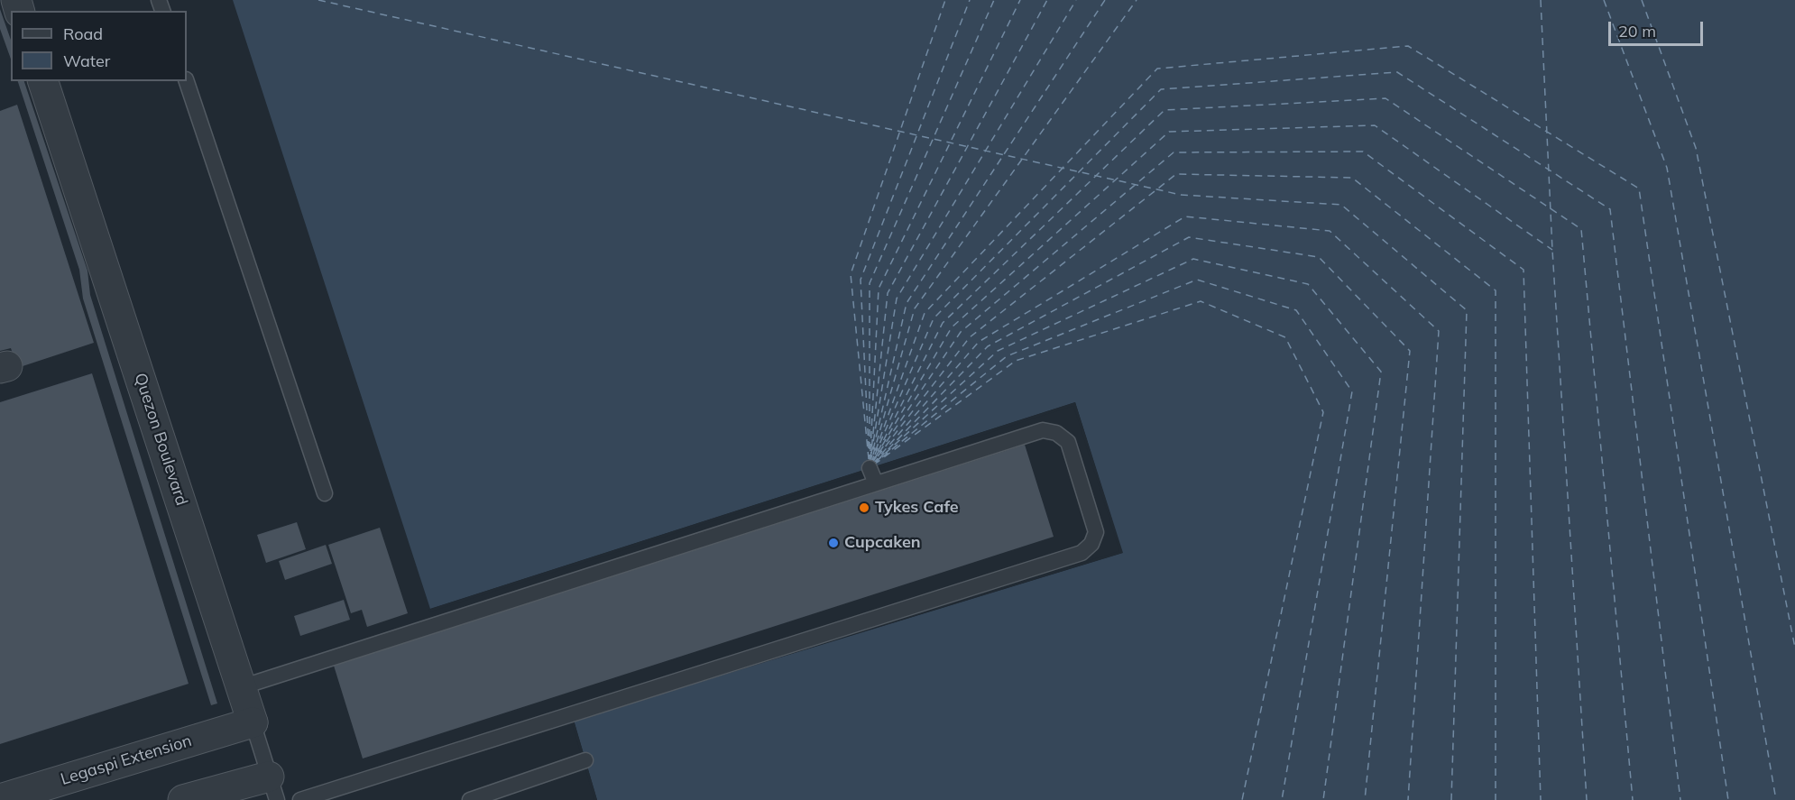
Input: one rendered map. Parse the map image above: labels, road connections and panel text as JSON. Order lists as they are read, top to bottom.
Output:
{
  "streets": {
    "street": ["Quezon Boulevard", "Legaspi Extension"]
  },
  "crossings": [
    ["Quezon Boulevard", "Legaspi Extension"]
  ],
  "places": ["Tykes Cafe", "Cupcaken"],
  "legend": ["Road", "Water"],
  "scale_bar": "20 m"
}
